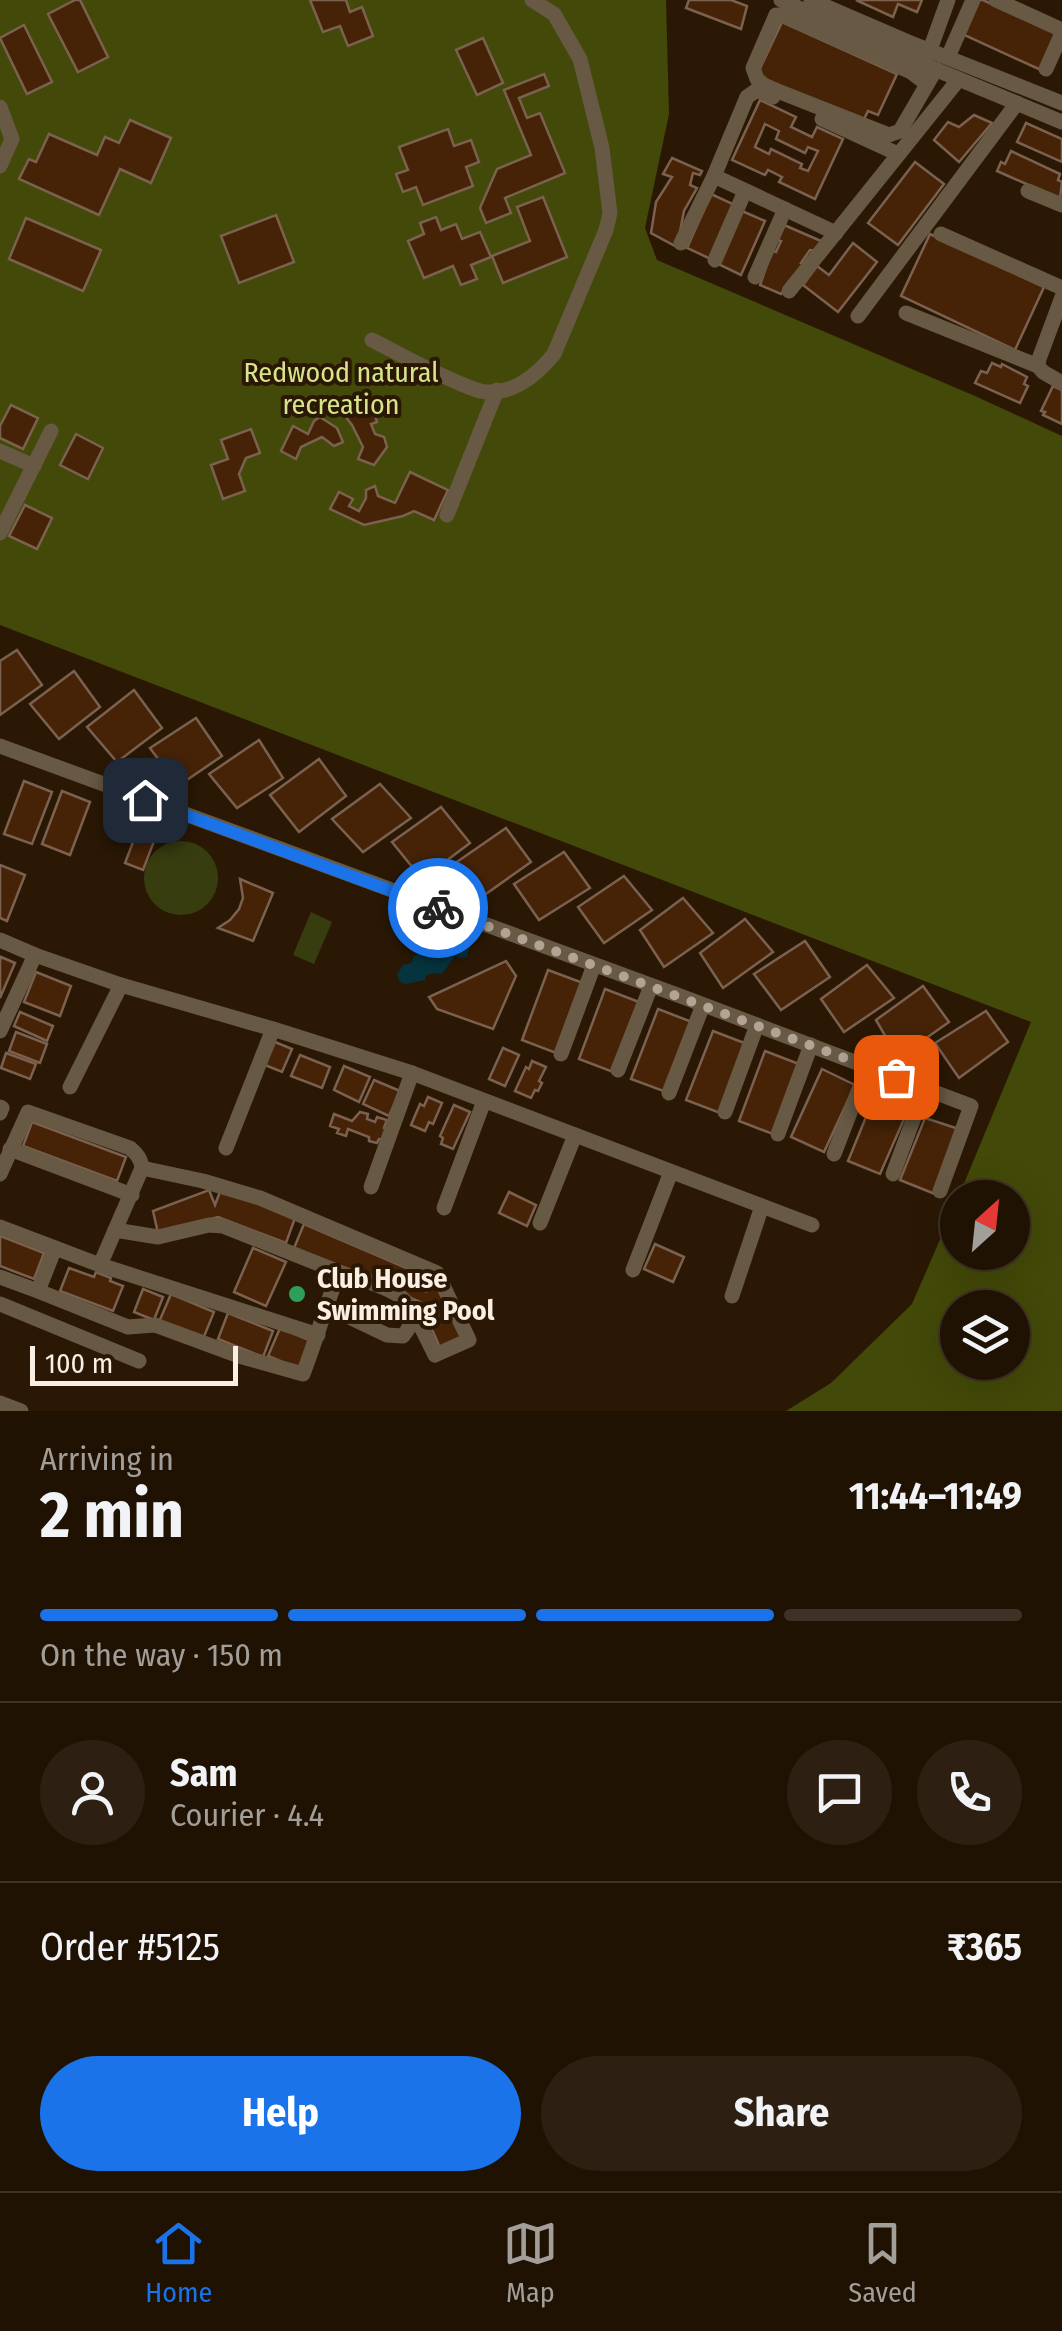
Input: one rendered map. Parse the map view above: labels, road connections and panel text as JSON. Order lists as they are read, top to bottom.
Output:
{
  "parks": ["Redwood natural recreation"],
  "places": ["Club House Swimming Pool"],
  "scale_bar": "100 m",
  "north": "top right",
  "page": {
    "scale": "100 m",
    "heading": ["2 min", "Arriving in", "11:44–11:49"],
    "panel": [
      "Sam",
      "Courier · 4.4",
      "Order #5125",
      "₹365"
    ],
    "bar": "On the way · 150 m",
    "buttons": ["Help", "Share"],
    "tabs": ["Home", "Map", "Saved"]
  }
}
